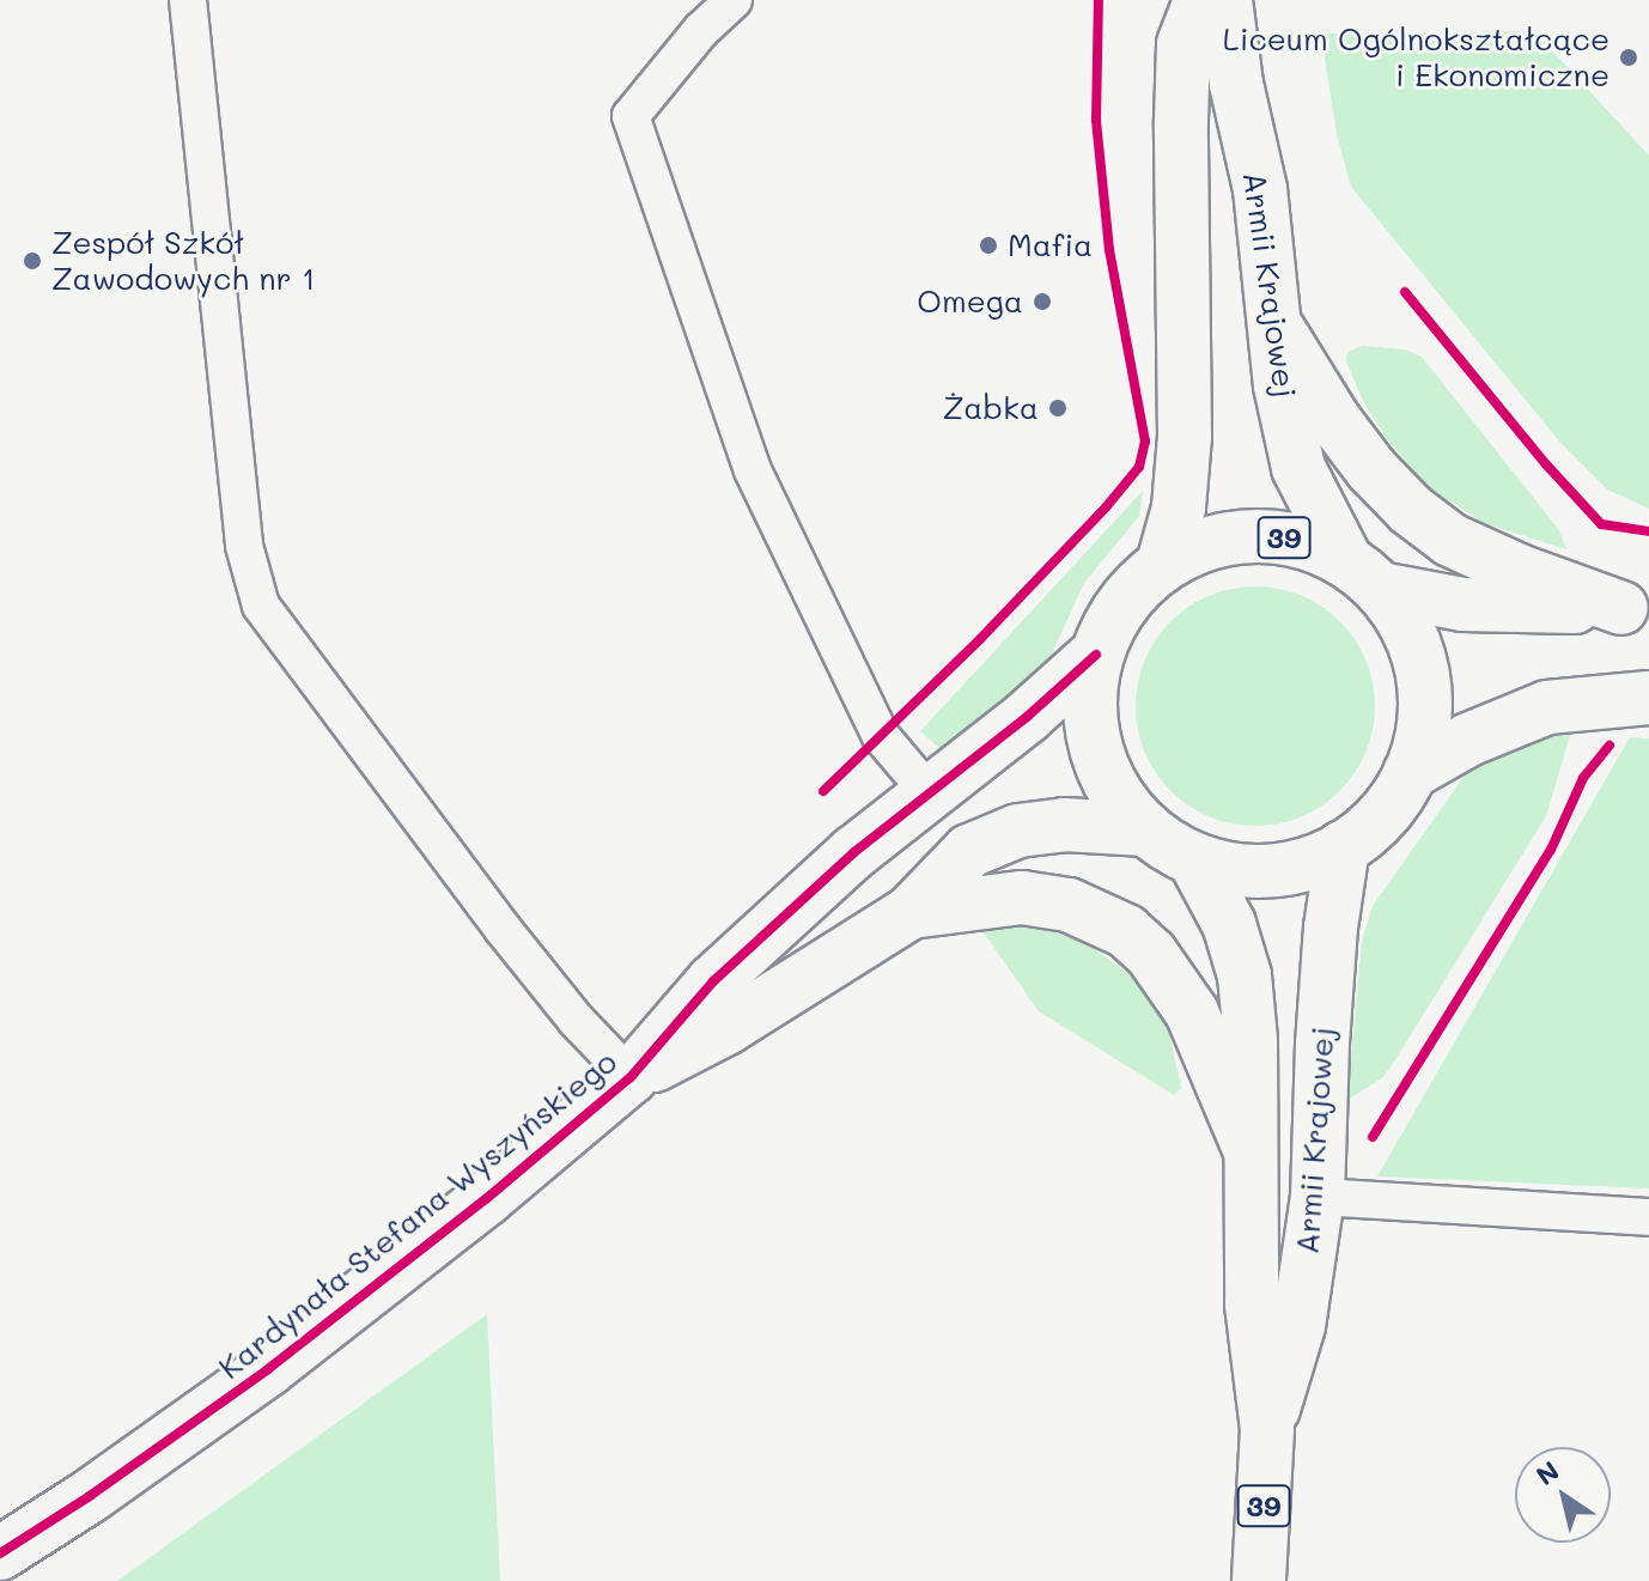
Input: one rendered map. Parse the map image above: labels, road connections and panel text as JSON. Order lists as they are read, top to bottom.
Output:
{
  "streets": {
    "main road": ["Armii Krajowej", "39", "Kardynała Stefana Wyszyńskiego"]
  },
  "crossings": [
    ["Armii Krajowej", "39"],
    ["Armii Krajowej", "Kardynała Stefana Wyszyńskiego"],
    ["39", "Kardynała Stefana Wyszyńskiego"]
  ],
  "places": [
    "Liceum Ogólnokształcące i Ekonomiczne",
    "Mafia",
    "Zespół Szkół Zawodowych nr 1",
    "Omega",
    "Żabka"
  ],
  "north": "top left"
}
